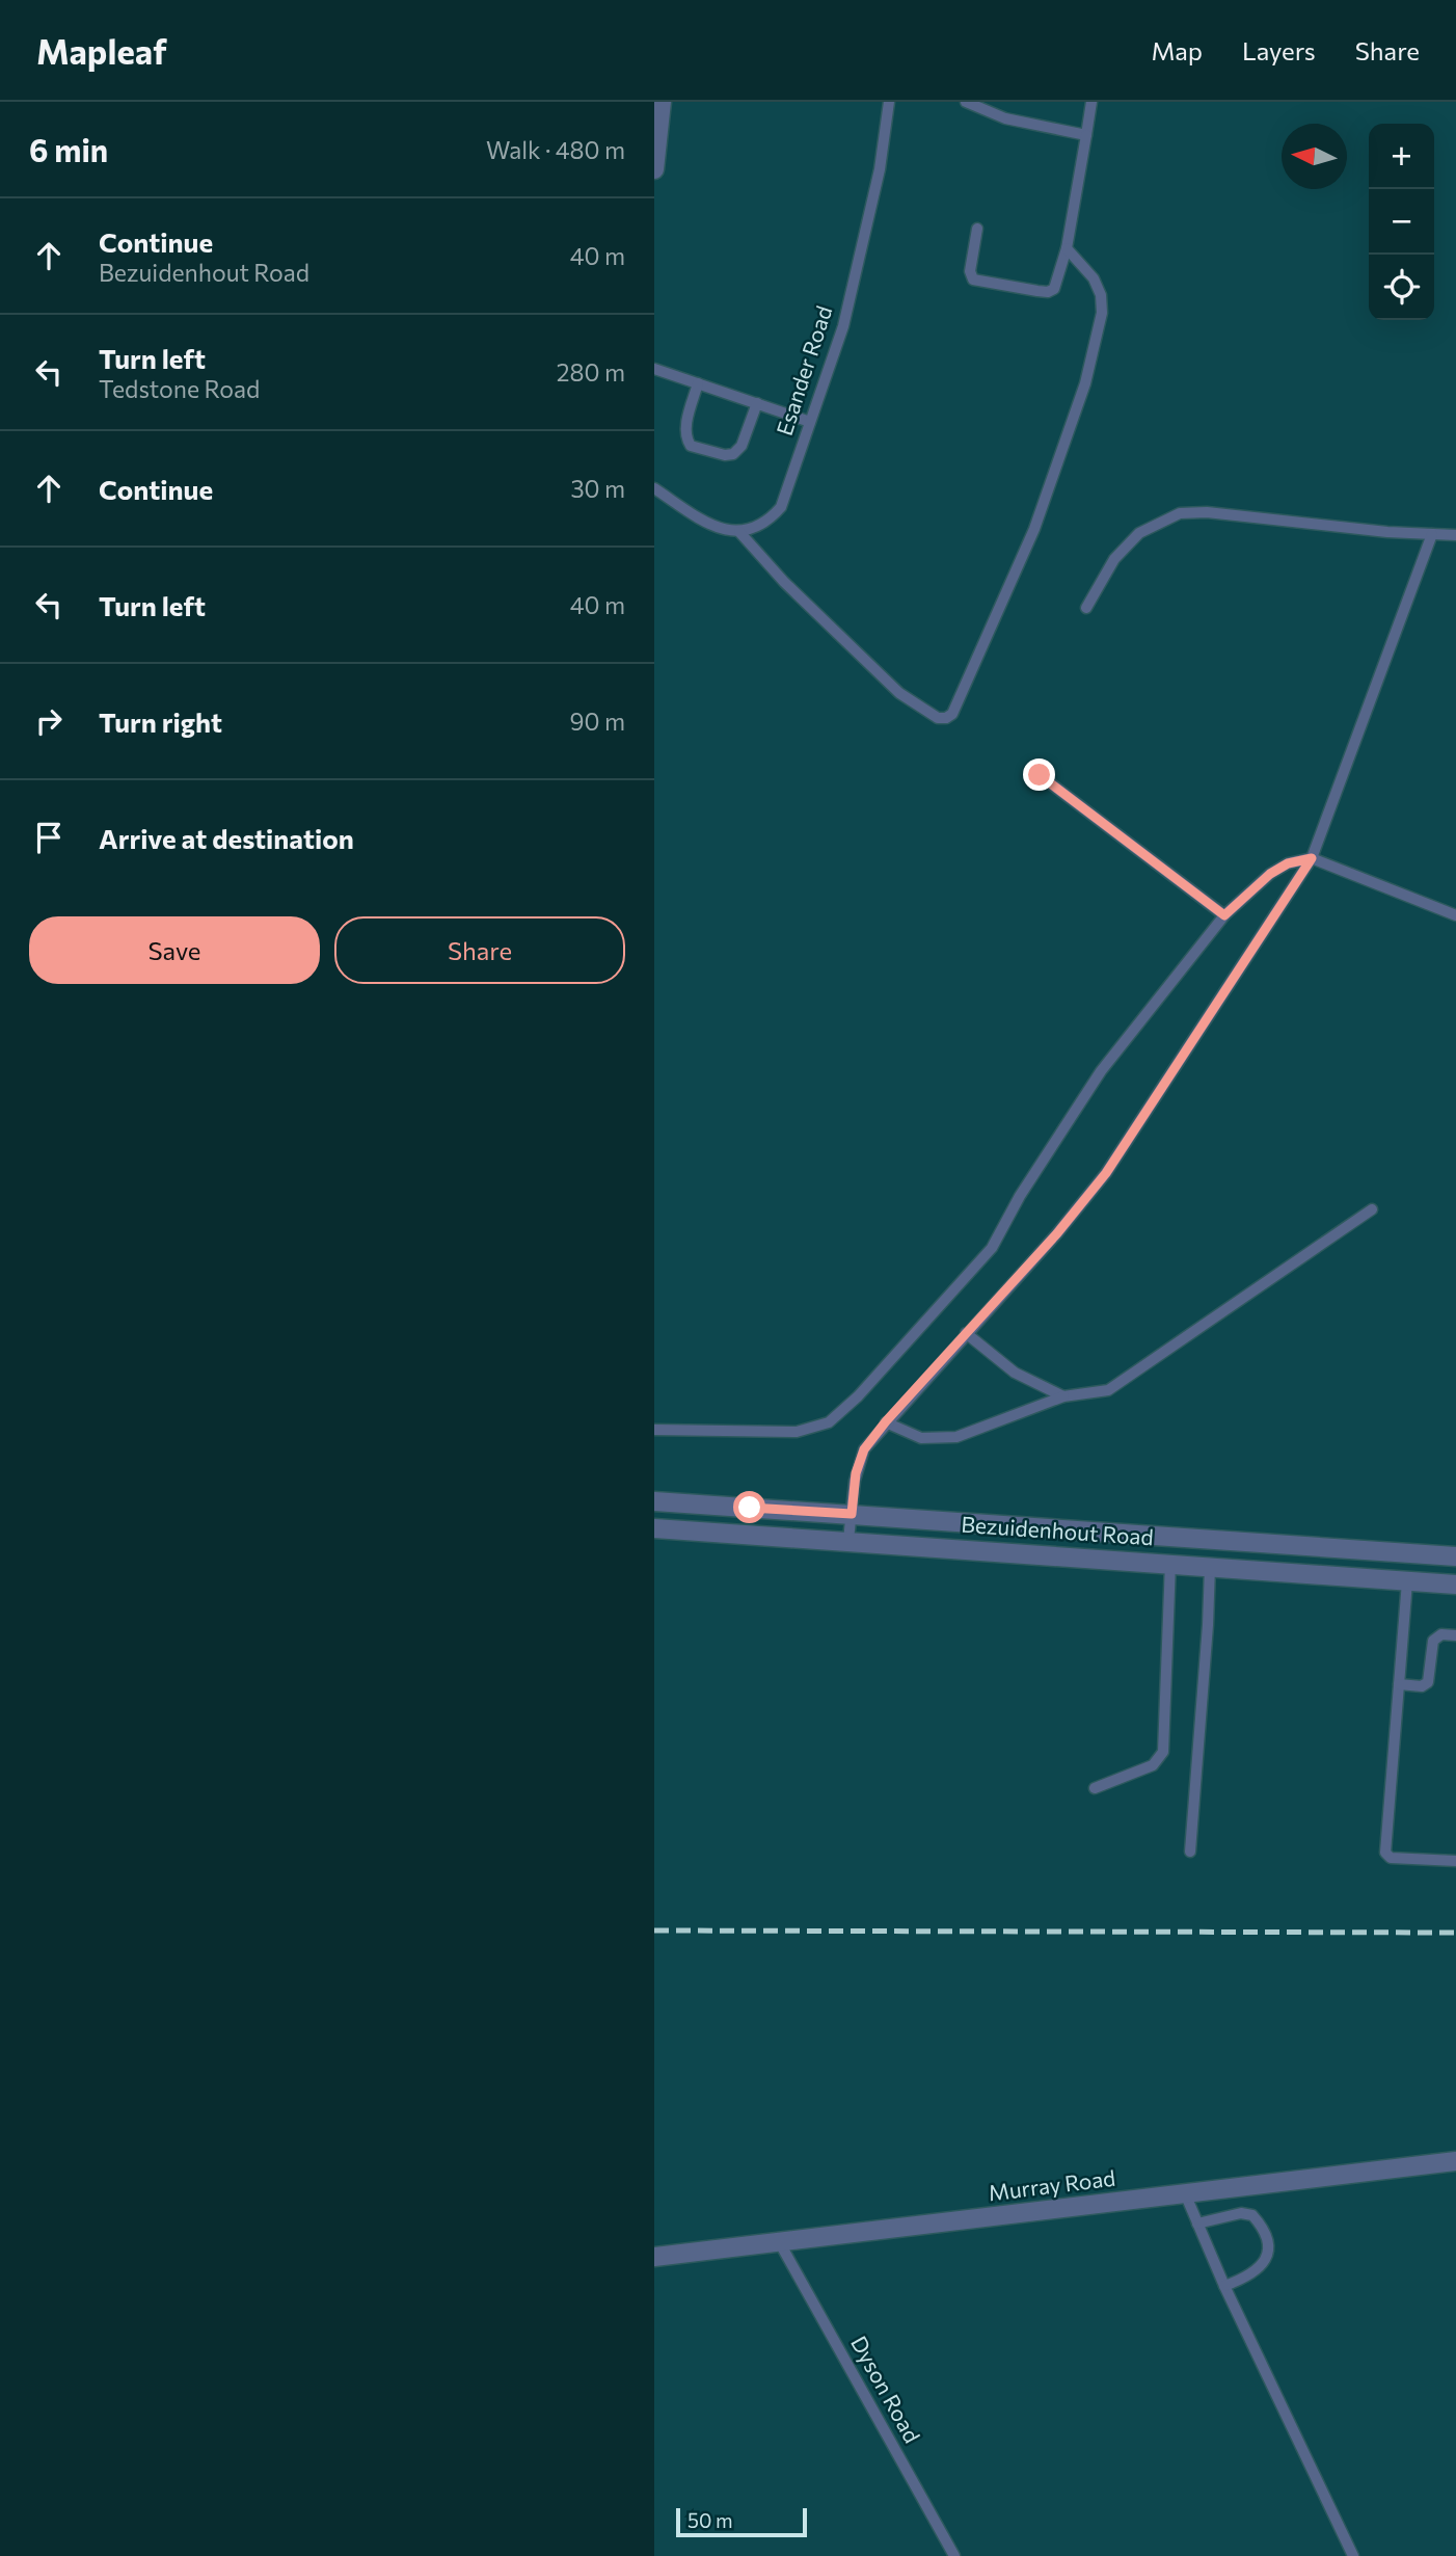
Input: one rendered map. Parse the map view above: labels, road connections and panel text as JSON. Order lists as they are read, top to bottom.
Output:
{
  "streets": {
    "street": ["Bezuidenhout Road", "Murray Road"],
    "lane": ["Esander Road", "Dyson Road"]
  },
  "crossings": [
    ["Murray Road", "Dyson Road"]
  ],
  "scale_bar": "50 m",
  "north": "left",
  "page": {
    "header": "Mapleaf",
    "nav": ["Map", "Layers", "Share"],
    "heading": ["6 min", "Walk · 480 m"],
    "map_buttons": ["+", "−"],
    "list": [
      ["Continue", "Bezuidenhout Road", "40 m"],
      ["Turn left", "Tedstone Road", "280 m"],
      ["Continue", "30 m"],
      ["Turn left", "40 m"],
      ["Turn right", "90 m"],
      "Arrive at destination"
    ],
    "buttons": ["Save", "Share"],
    "scale": "50 m"
  }
}
